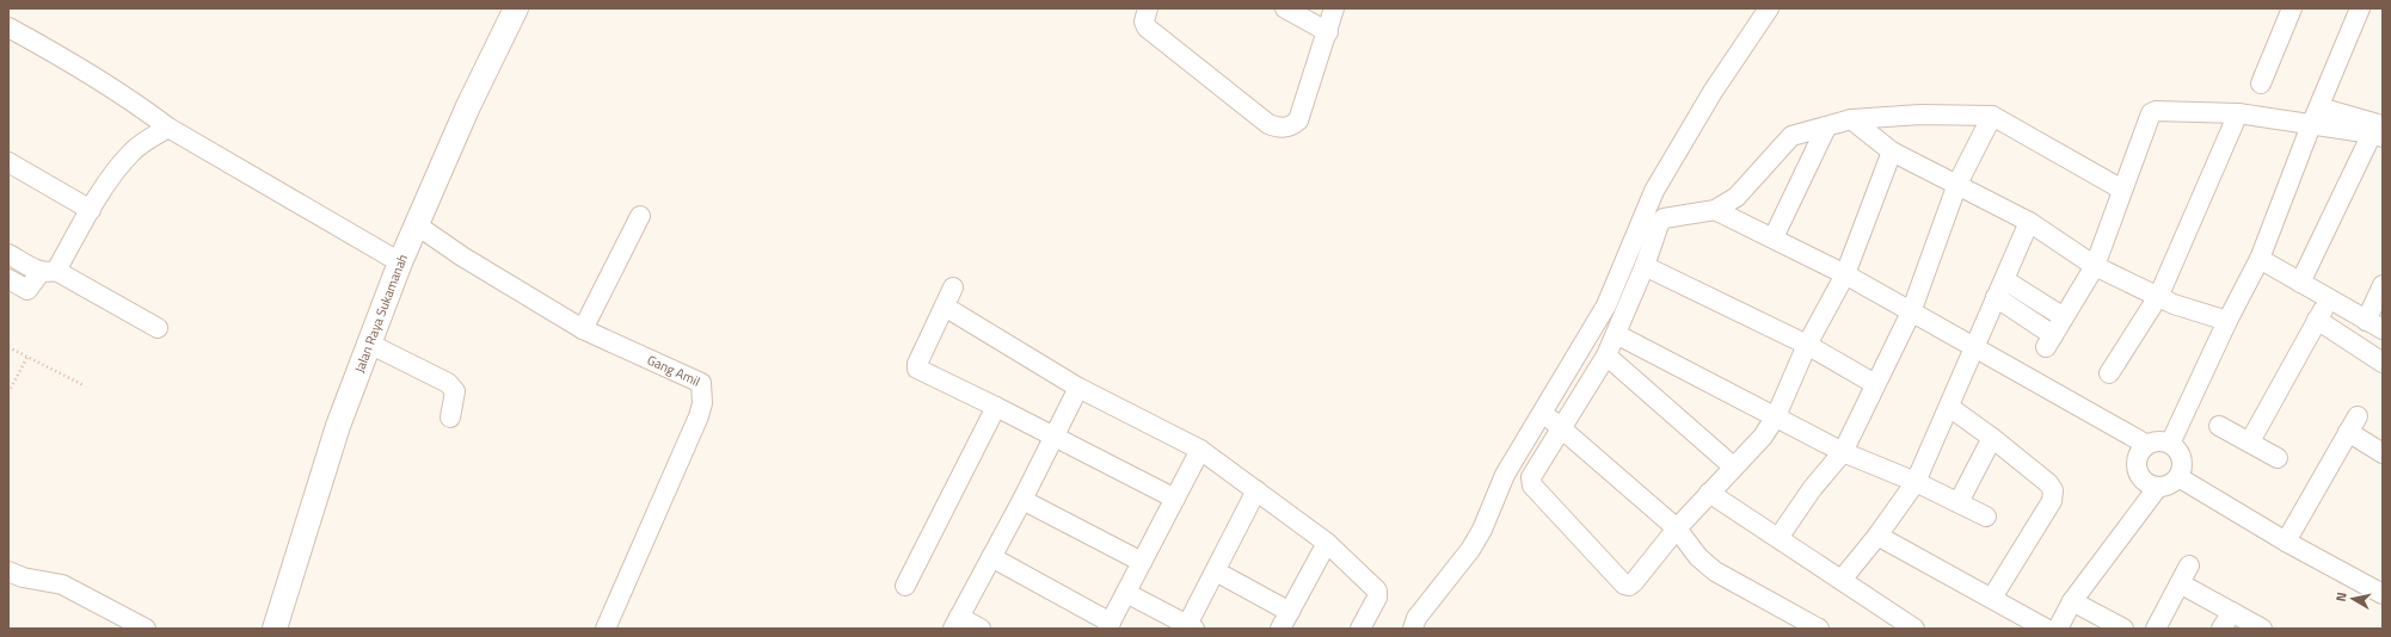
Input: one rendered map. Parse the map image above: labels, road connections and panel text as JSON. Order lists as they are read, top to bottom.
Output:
{
  "streets": {
    "street": ["Jalan Raya Sukamanah", "Gang Amil"]
  },
  "crossings": [
    ["Jalan Raya Sukamanah", "Gang Amil"]
  ],
  "north": "left"
}
